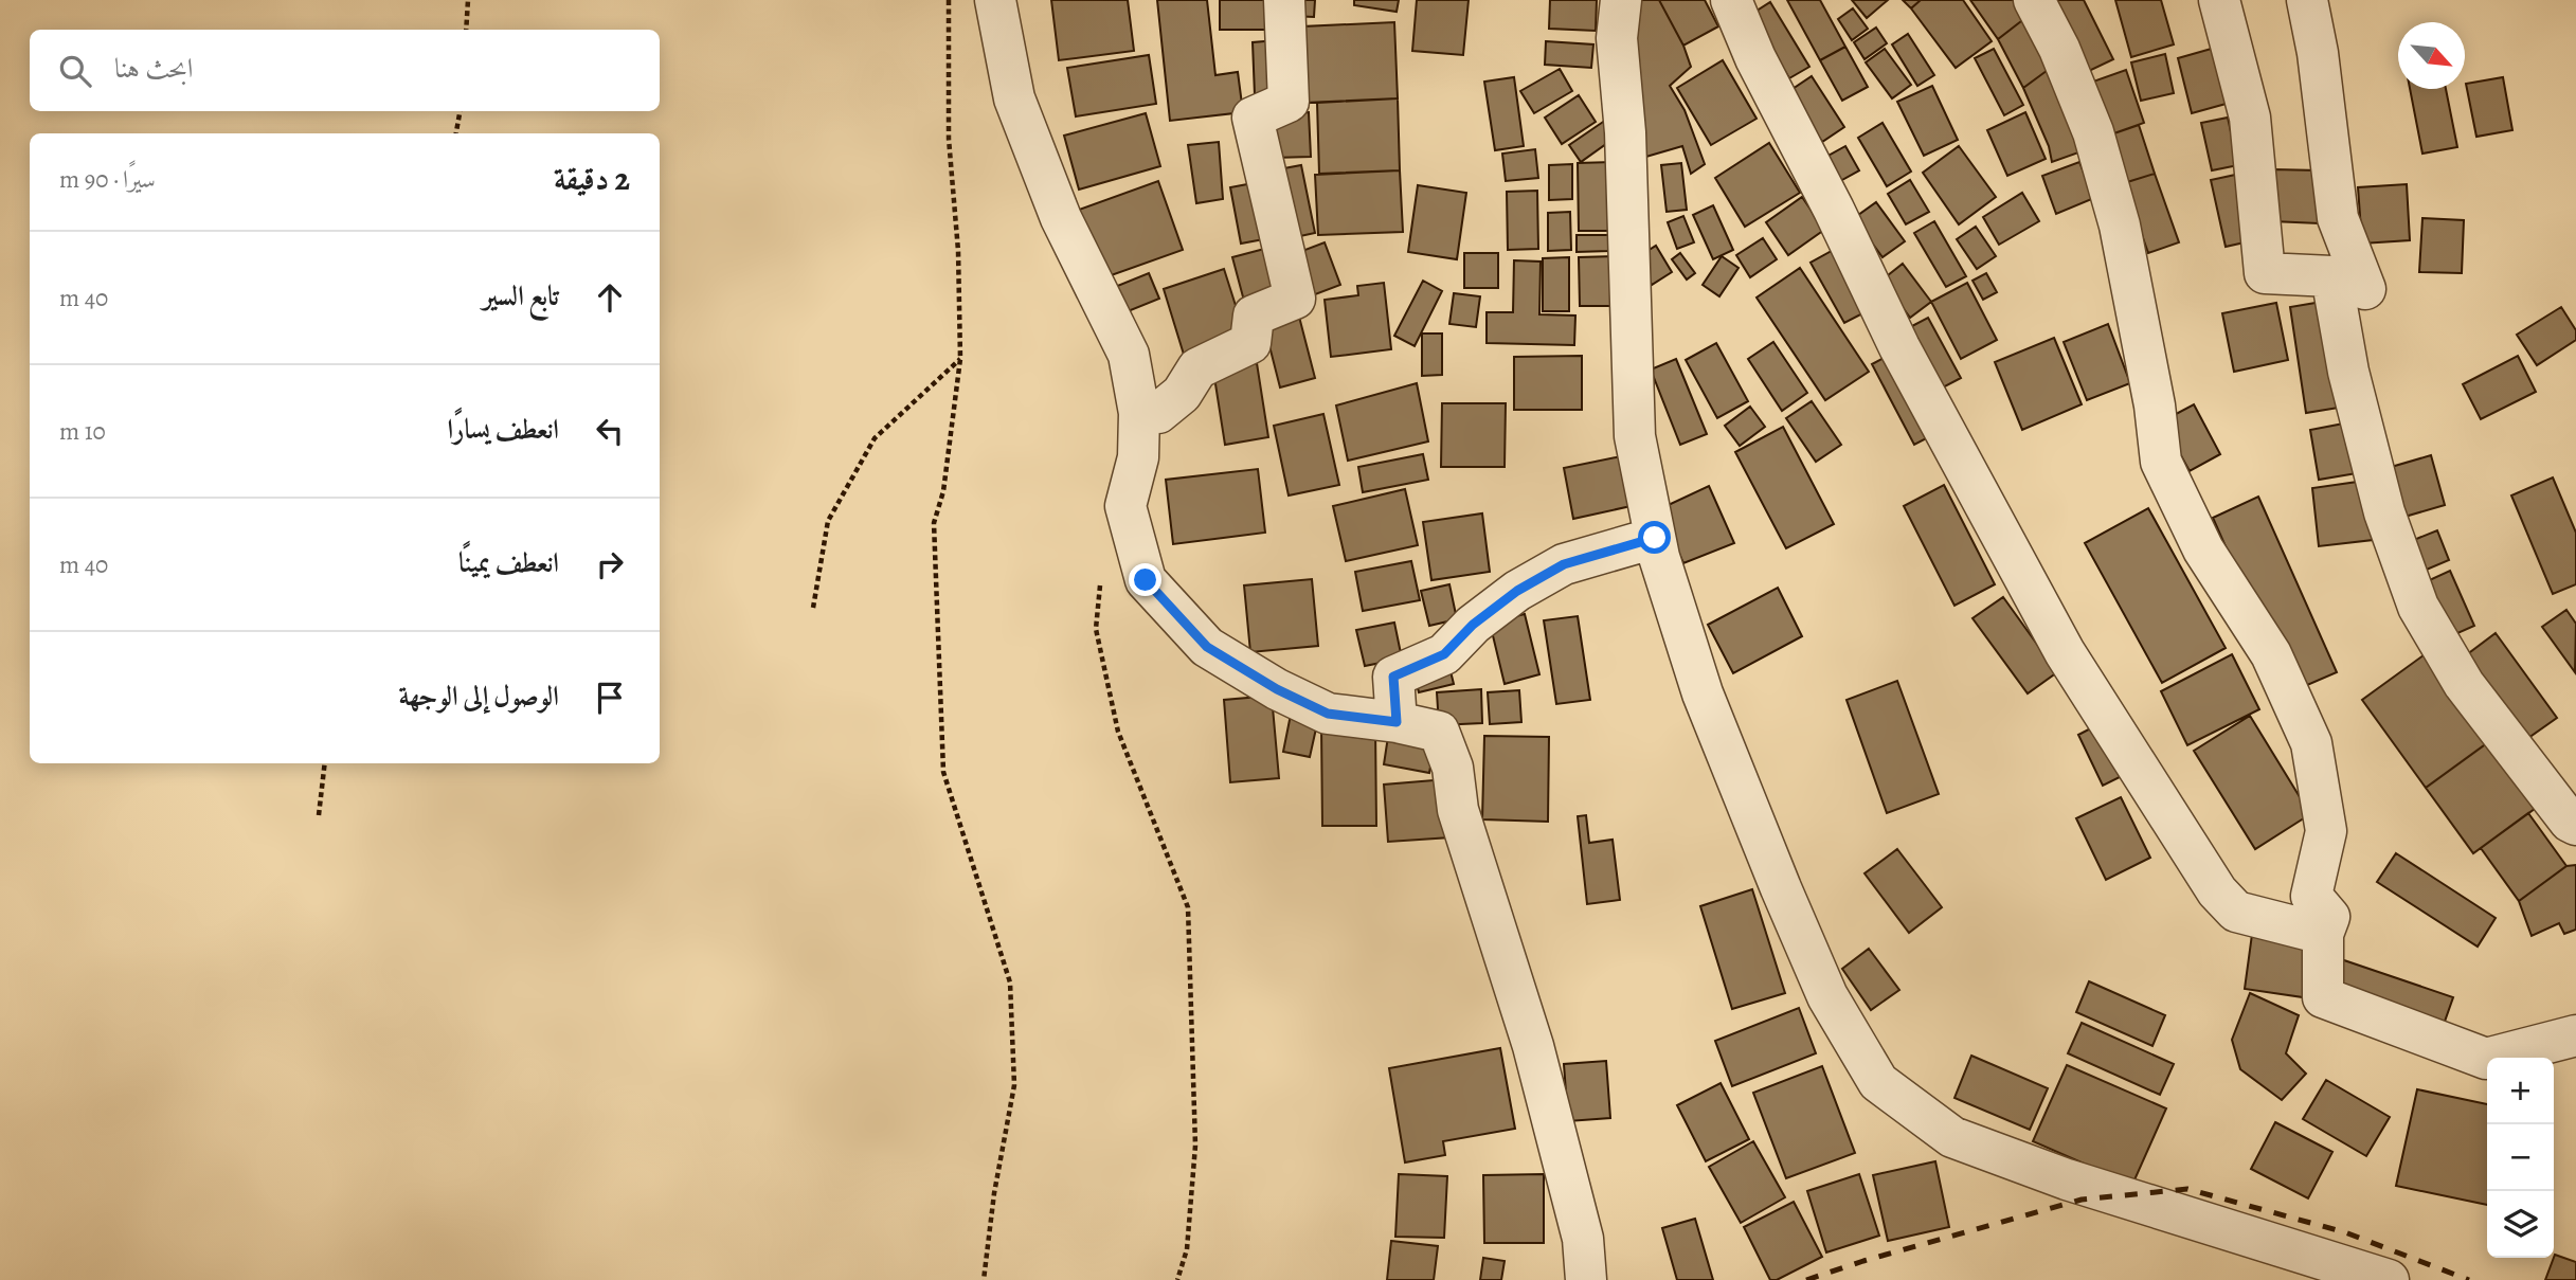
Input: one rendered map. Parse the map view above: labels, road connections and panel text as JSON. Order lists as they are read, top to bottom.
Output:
{
  "north": "bottom right",
  "page": {
    "search": "ابحث هنا",
    "heading": ["2 دقيقة", "سيرًا · 90 m"],
    "list": [
      ["تابع السير", "40 m"],
      ["انعطف يسارًا", "10 m"],
      ["انعطف يمينًا", "40 m"],
      "الوصول إلى الوجهة"
    ],
    "map_buttons": ["+", "−"]
  }
}
